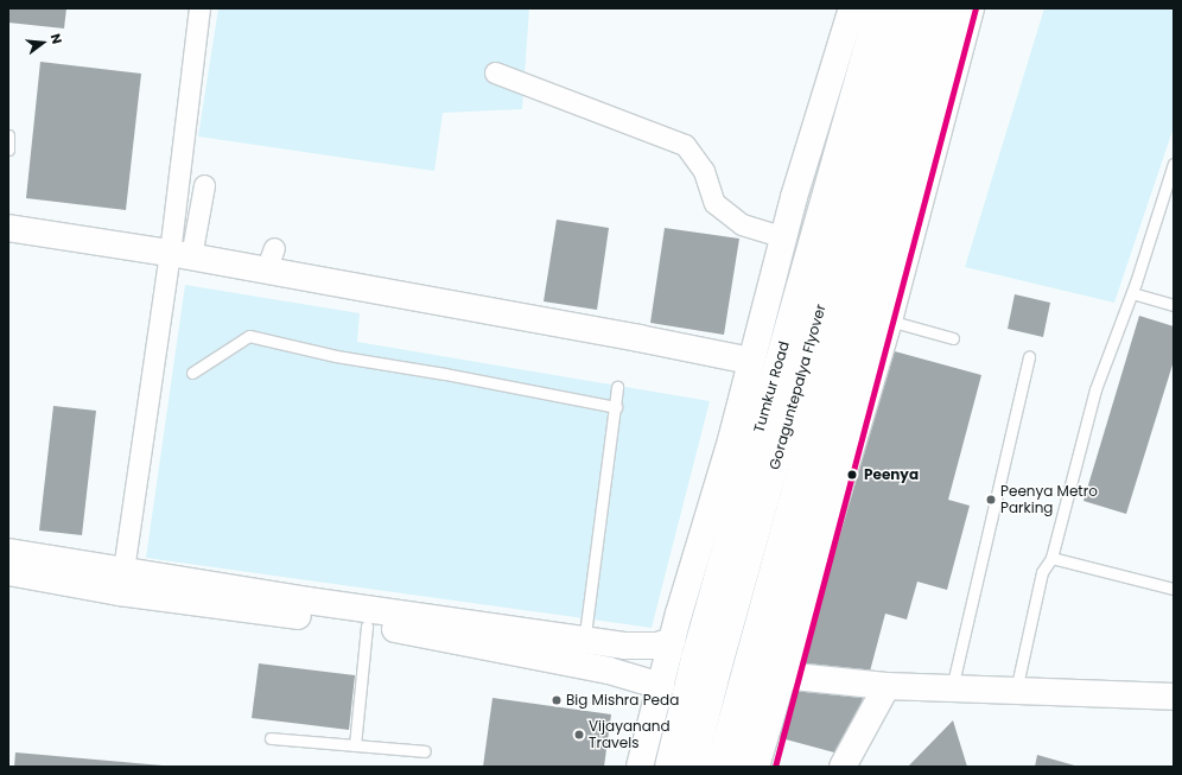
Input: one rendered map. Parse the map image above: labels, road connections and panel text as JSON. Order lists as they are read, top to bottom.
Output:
{
  "streets": {
    "main road": ["Tumkur Road", "Goraguntepalya Flyover"]
  },
  "places": [
    "Peenya",
    "Peenya Metro Parking",
    "Big Mishra Peda",
    "Vijayanand Travels"
  ],
  "north": "right"
}
